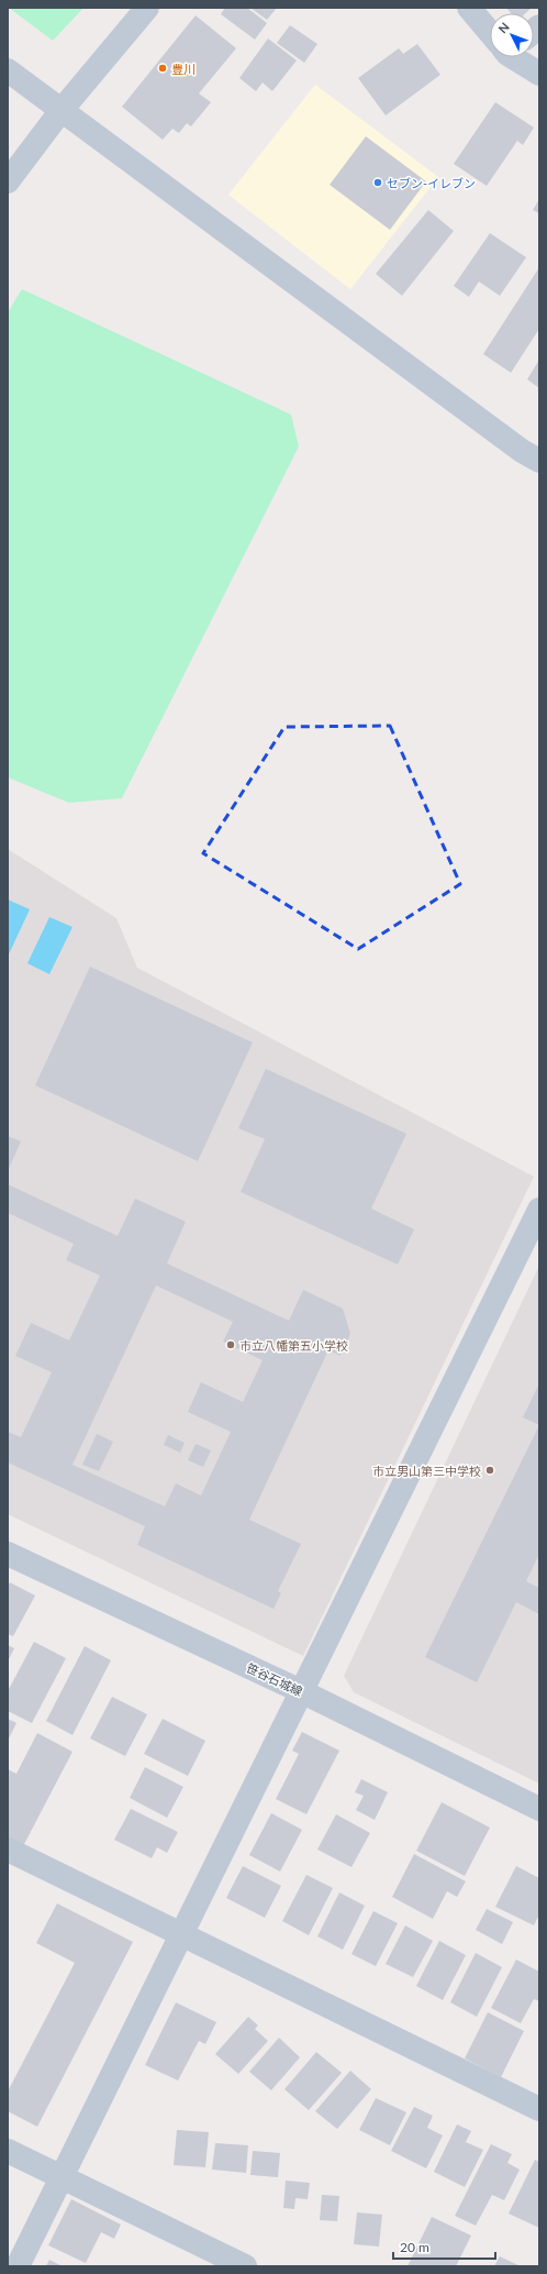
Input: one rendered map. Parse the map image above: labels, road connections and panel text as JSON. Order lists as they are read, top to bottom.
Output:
{
  "streets": {
    "street": ["笹谷石城線"]
  },
  "places": [
    "豊川",
    "セブン-イレブン",
    "市立八幡第五小学校",
    "市立男山第三中学校"
  ],
  "scale_bar": "20 m",
  "north": "top left"
}
